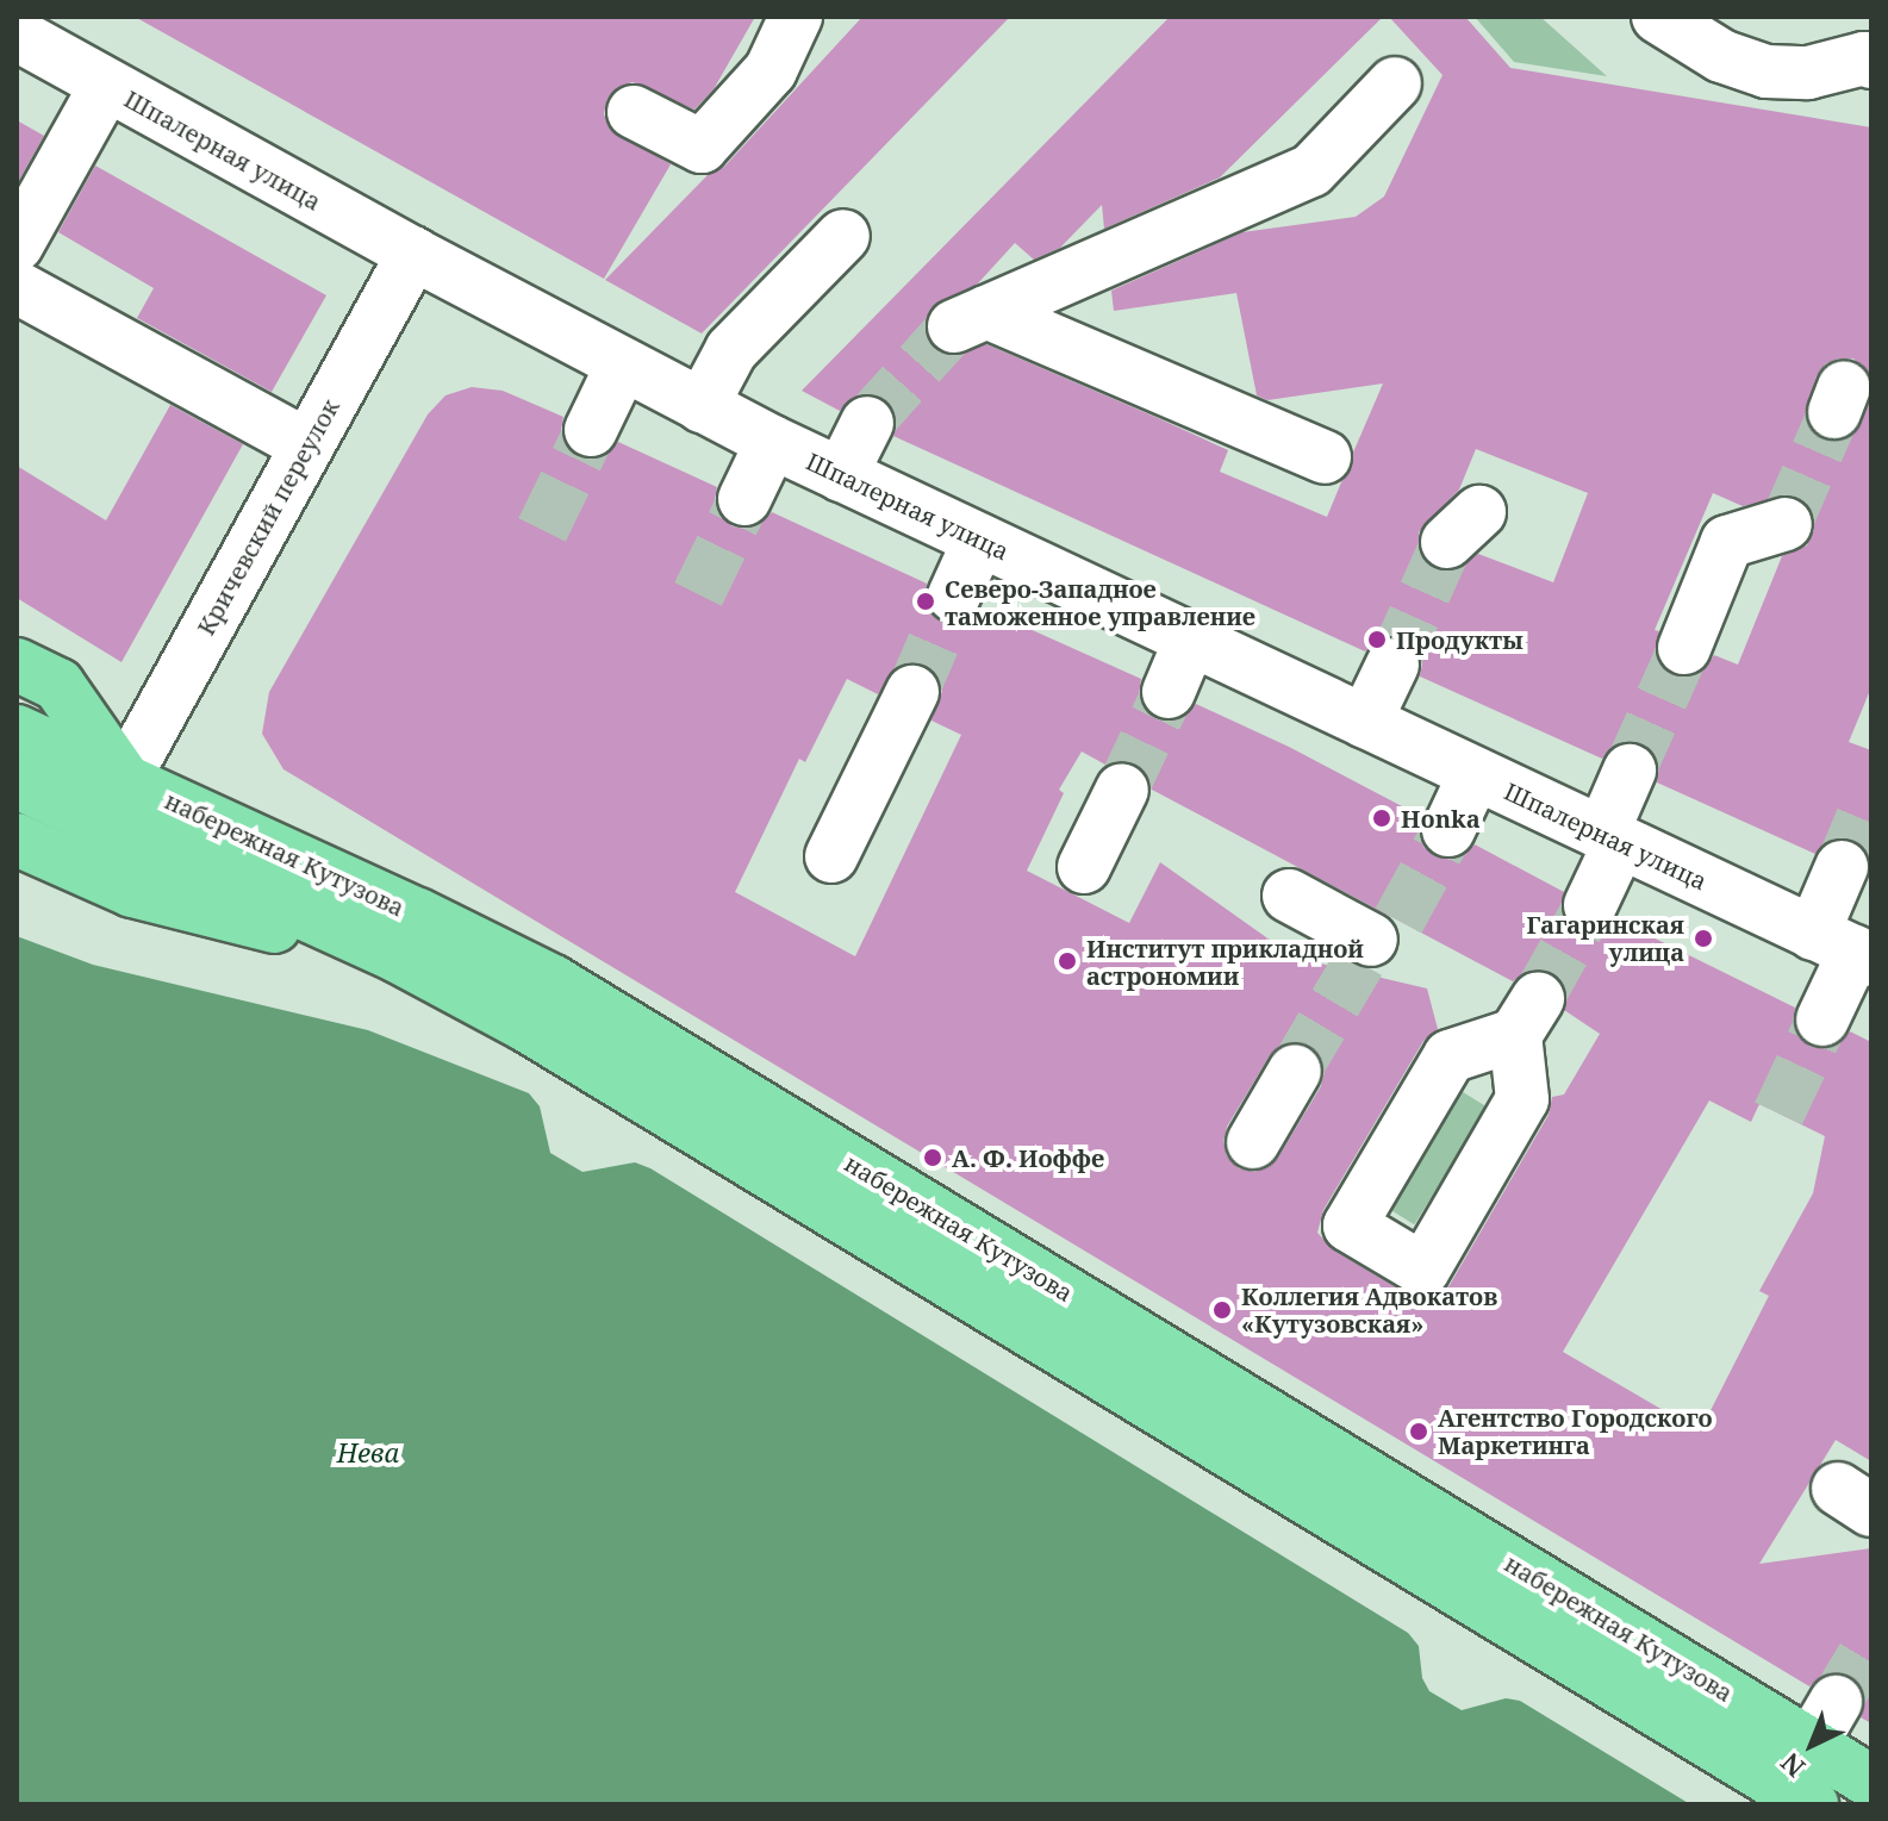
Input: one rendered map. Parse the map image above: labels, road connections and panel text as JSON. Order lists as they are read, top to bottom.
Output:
{
  "streets": {
    "main road": ["набережная Кутузова"],
    "street": ["Шпалерная улица", "Кричевский переулок"]
  },
  "crossings": [
    ["Шпалерная улица", "Кричевский переулок"],
    ["Кричевский переулок", "набережная Кутузова"]
  ],
  "water": ["Нева"],
  "places": [
    "Северо-Западное таможенное управление",
    "Продукты",
    "Honka",
    "Гагаринская улица",
    "Институт прикладной астрономии",
    "А. Ф. Иоффе",
    "Коллегия Адвокатов «Кутузовская»",
    "Агентство Городского Маркетинга"
  ],
  "north": "bottom left"
}
